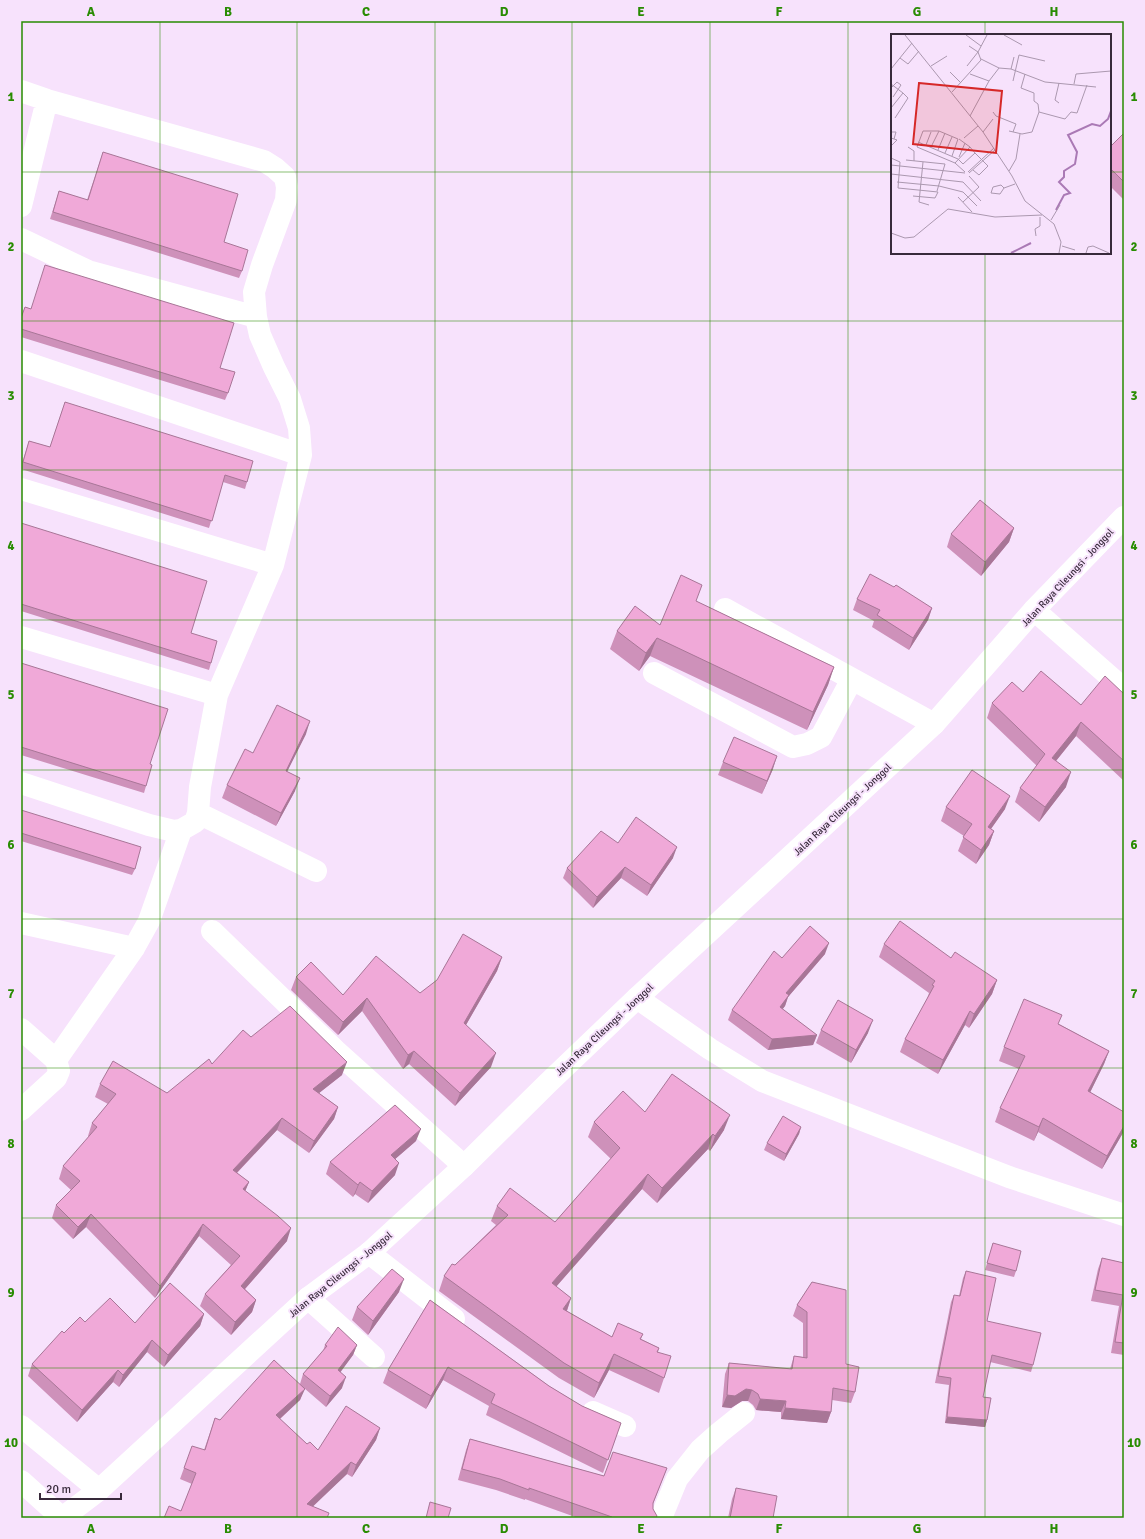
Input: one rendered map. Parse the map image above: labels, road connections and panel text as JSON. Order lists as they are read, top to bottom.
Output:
{
  "streets": {
    "street": ["Jalan Raya Cileungsi - Jonggol"]
  },
  "scale_bar": "20 m",
  "grid": {
    "columns": [
      "A",
      "B",
      "C",
      "D",
      "E",
      "F",
      "G",
      "H"
    ],
    "rows": [
      "1",
      "2",
      "3",
      "4",
      "5",
      "6",
      "7",
      "8",
      "9",
      "10"
    ]
  }
}
